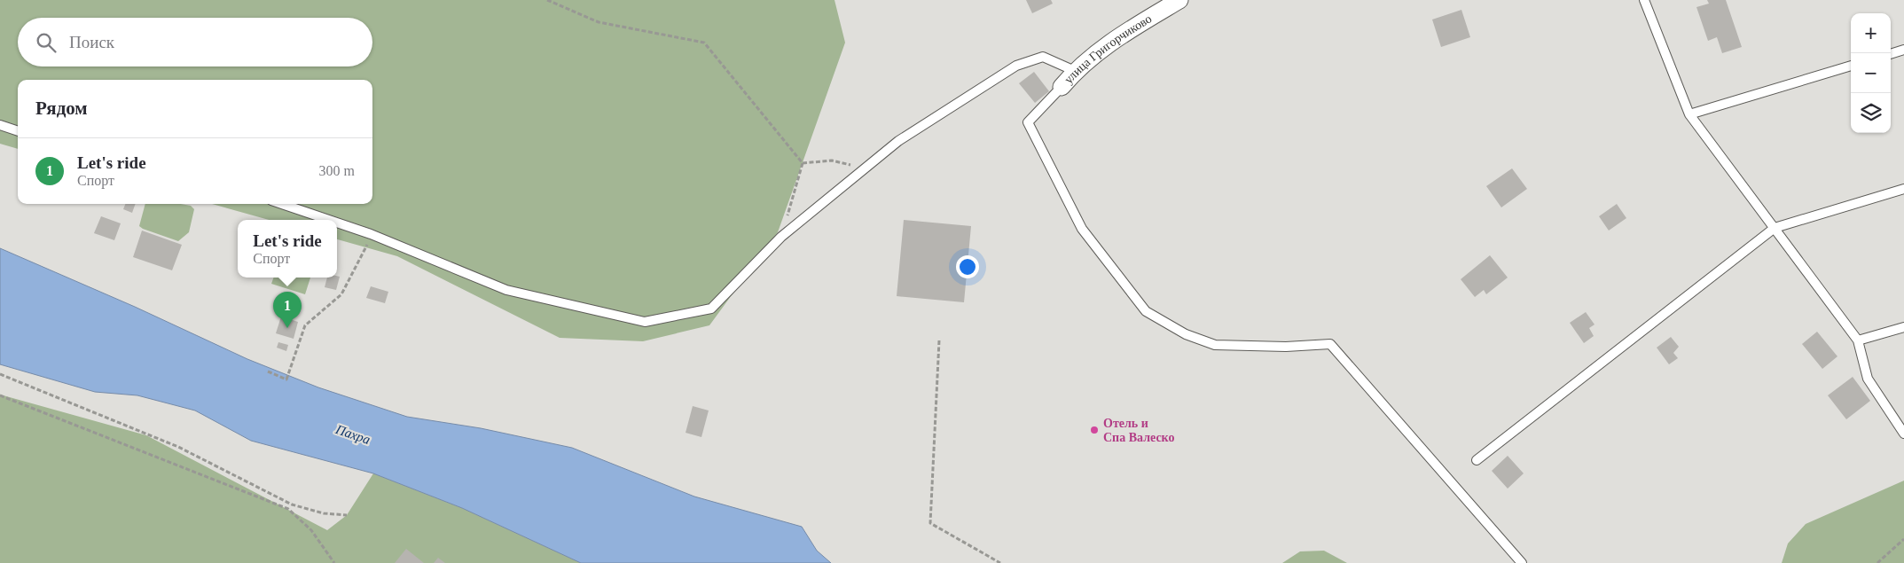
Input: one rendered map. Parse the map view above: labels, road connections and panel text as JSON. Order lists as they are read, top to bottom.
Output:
{
  "streets": {
    "street": ["улица Григорчиково"]
  },
  "water": ["Пахра"],
  "places": ["Отель и Спа Валеско"],
  "page": {
    "map_buttons": ["+", "−"],
    "search": "Поиск",
    "heading": "Рядом",
    "list": [
      {
        "mark": "1",
        "name": "Let's ride",
        "note": "Спорт",
        "value": "300 m"
      }
    ],
    "popup": ["Let's ride", "Спорт"],
    "pins": "1"
  }
}
